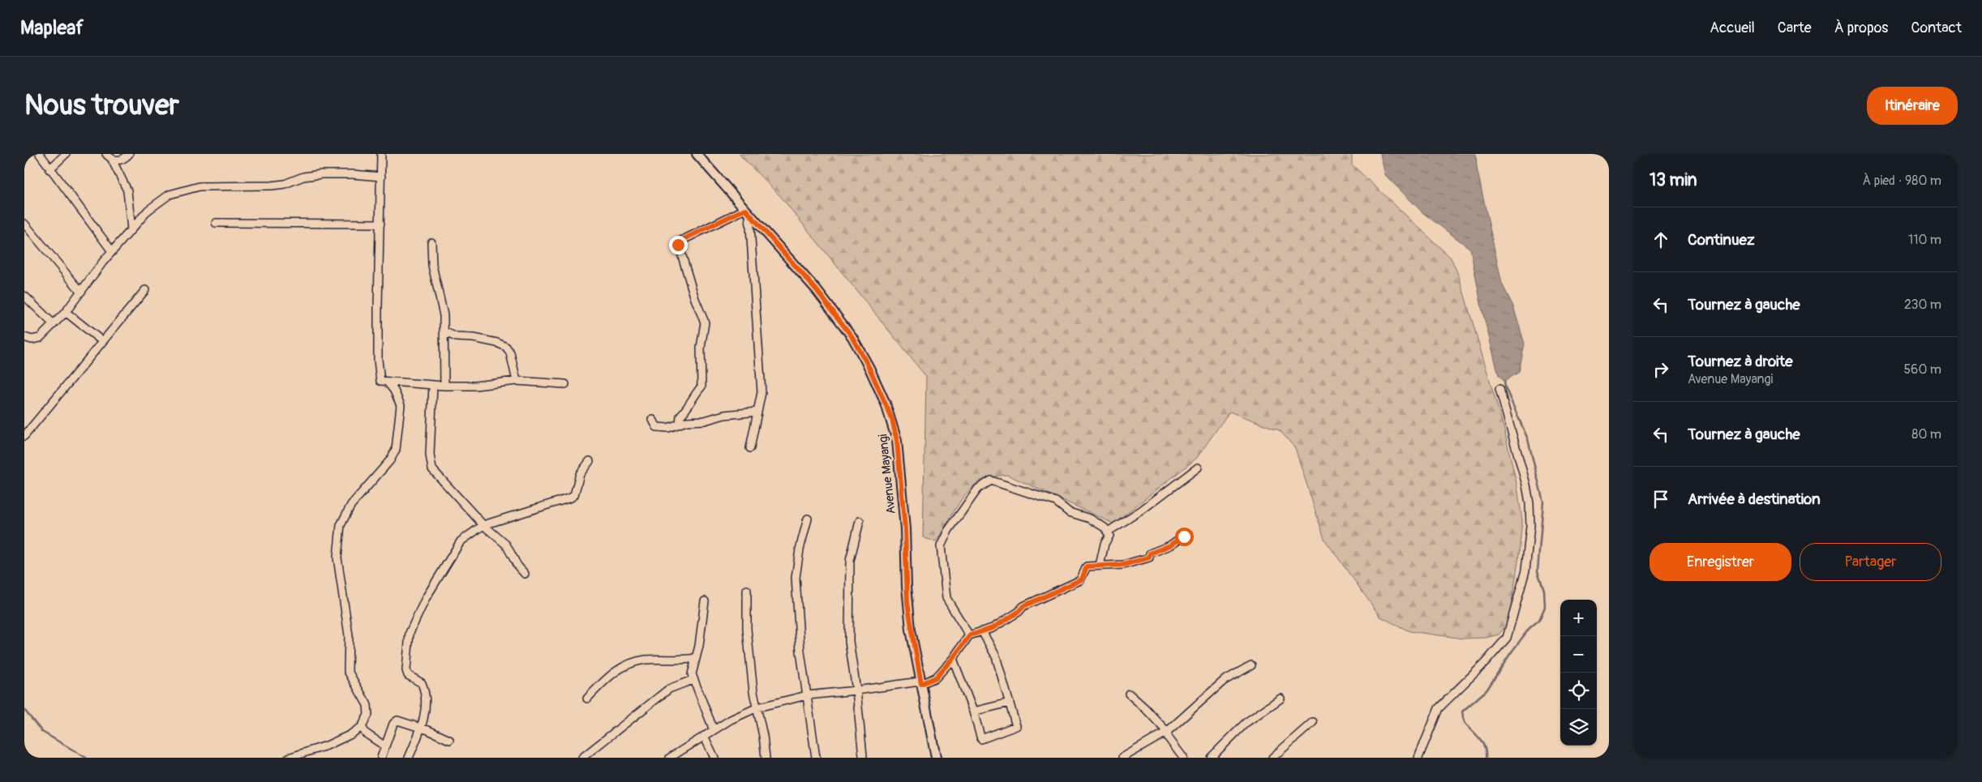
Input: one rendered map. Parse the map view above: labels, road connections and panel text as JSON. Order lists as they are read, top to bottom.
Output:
{
  "streets": {
    "street": ["Avenue Mayangi"]
  },
  "page": {
    "header": "Mapleaf",
    "nav": [
      "Accueil",
      "Carte",
      "À propos",
      "Contact"
    ],
    "buttons": [
      "Itinéraire",
      ["Enregistrer", "Partager"]
    ],
    "title": "Nous trouver",
    "heading": ["13 min", "À pied · 980 m"],
    "list": [
      ["Continuez", "110 m"],
      ["Tournez à gauche", "230 m"],
      ["Tournez à droite", "Avenue Mayangi", "560 m"],
      ["Tournez à gauche", "80 m"],
      "Arrivée à destination"
    ],
    "map_buttons": ["+", "−"]
  }
}
